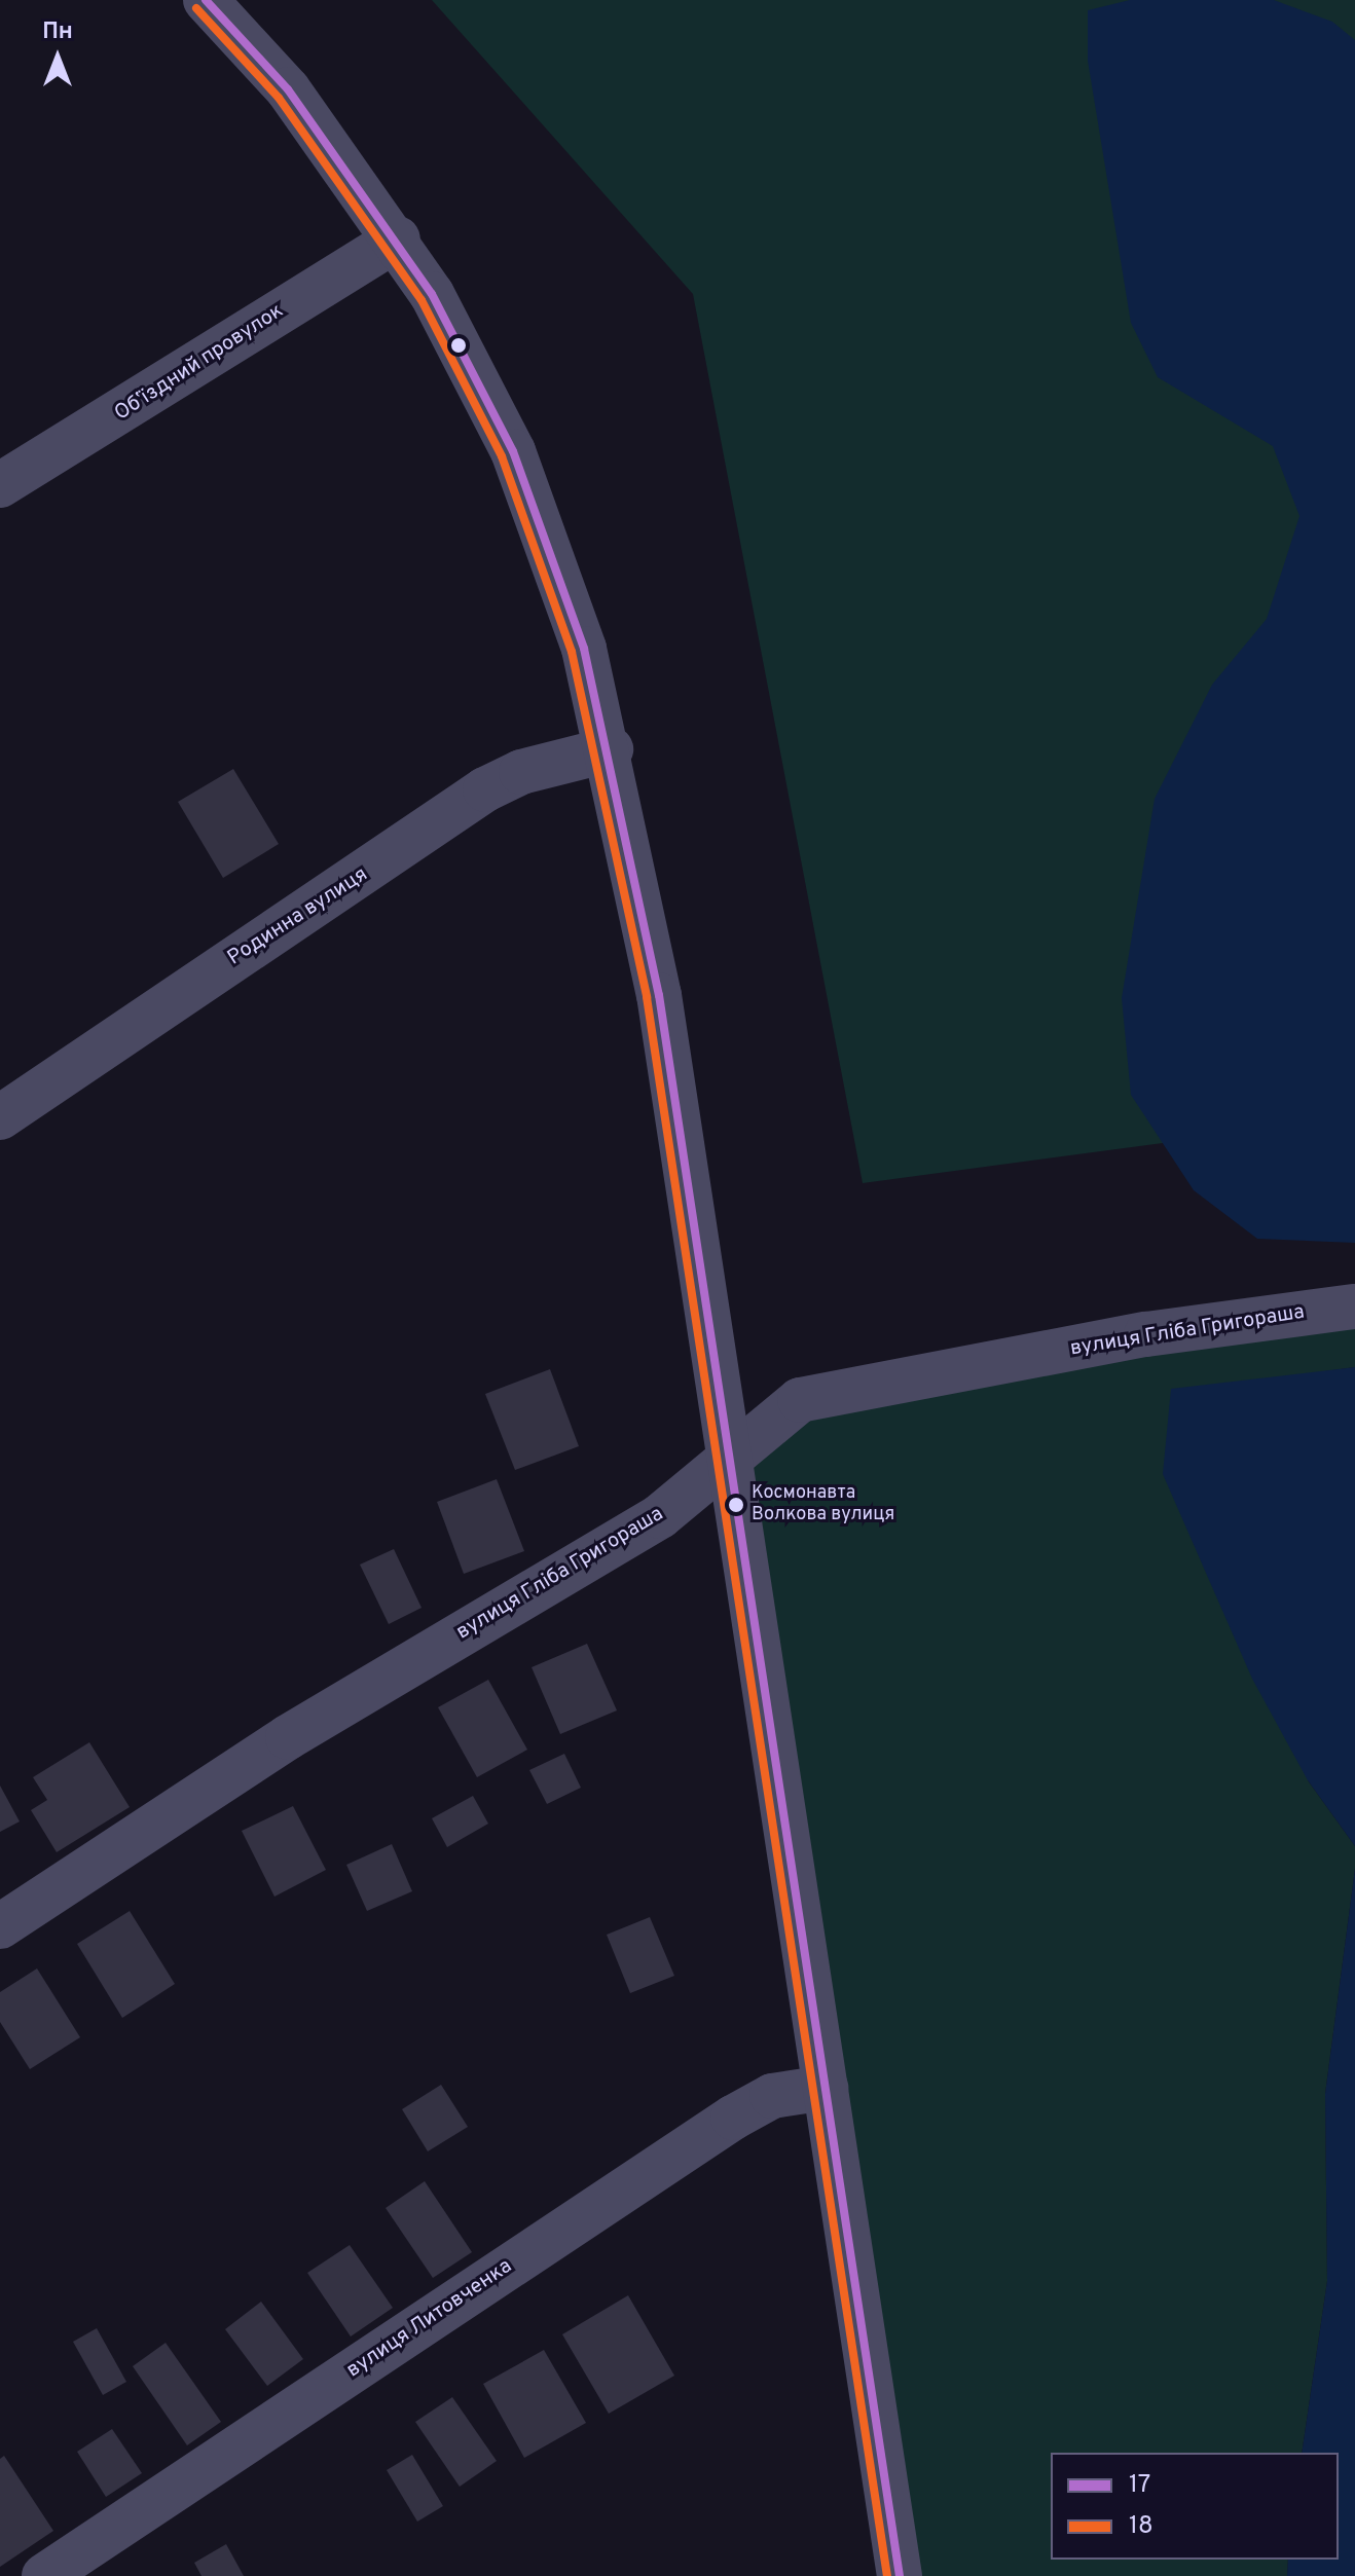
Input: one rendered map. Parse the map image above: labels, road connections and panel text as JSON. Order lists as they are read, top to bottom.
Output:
{
  "streets": {
    "street": [
      "Обʼїздний провулок",
      "Родинна вулиця",
      "вулиця Гліба Григораша",
      "вулиця Литовченка"
    ]
  },
  "places": ["Космонавта Волкова вулиця"],
  "lines": ["transit line 17", "transit line 18"],
  "legend": ["17", "18"],
  "north": "top"
}
